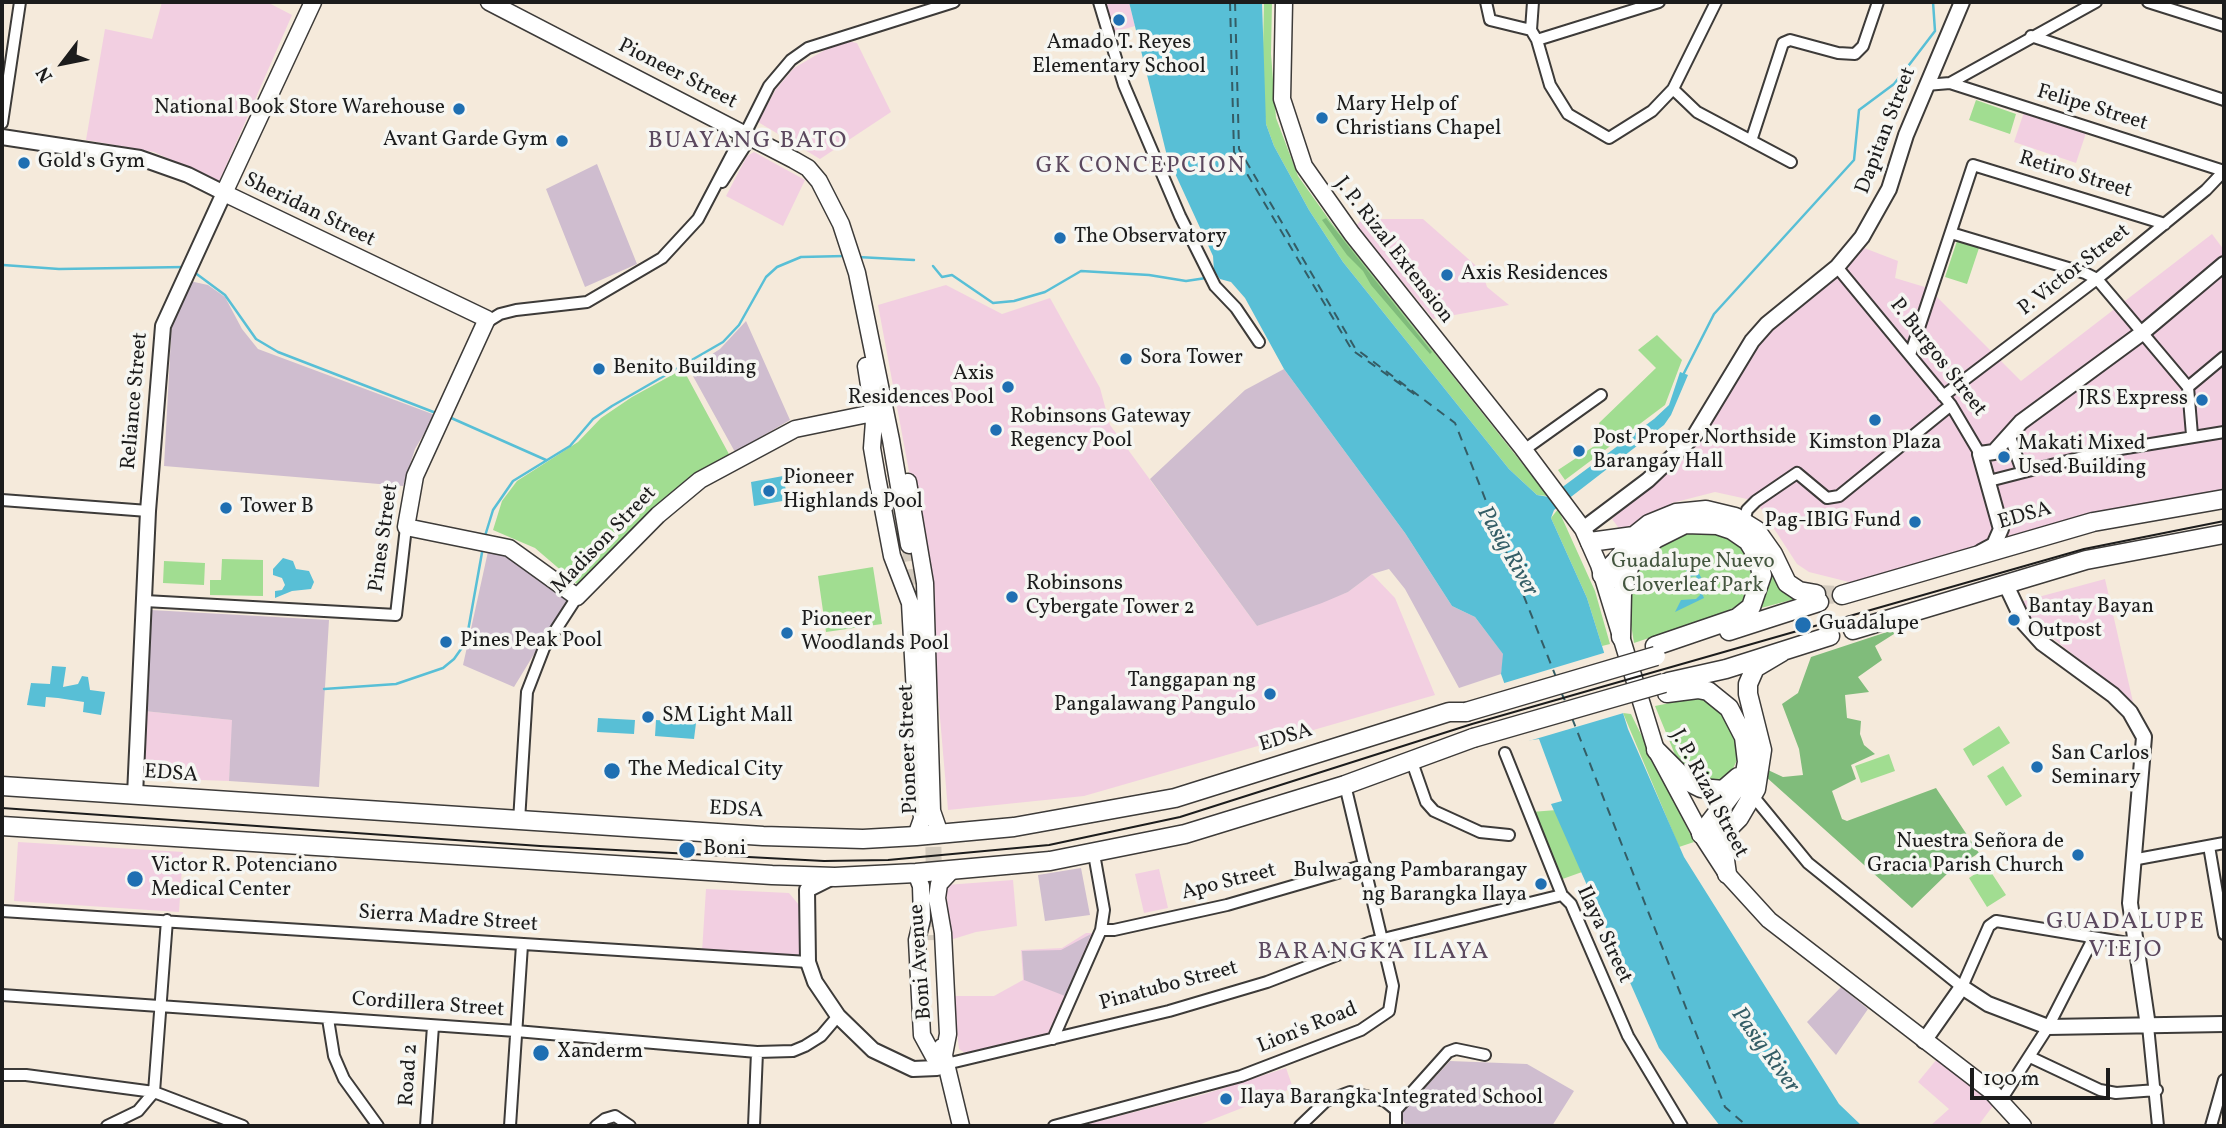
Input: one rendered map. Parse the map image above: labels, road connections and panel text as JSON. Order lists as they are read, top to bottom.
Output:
{
  "streets": {
    "highway": ["EDSA"],
    "main road": [
      "Pioneer Street",
      "Sheridan Street",
      "J. P. Rizal Extension",
      "Reliance Street",
      "Pines Street",
      "Madison Street",
      "J. P. Rizal Street",
      "Boni Avenue"
    ],
    "street": [
      "Felipe Street",
      "Dapitan Street",
      "Retiro Street",
      "P. Victor Street",
      "P. Burgos Street",
      "Apo Street",
      "Sierra Madre Street",
      "Ilaya Street",
      "Pinatubo Street",
      "Cordillera Street",
      "Lion's Road",
      "Road 2"
    ]
  },
  "crossings": [
    ["Pioneer Street", "EDSA"],
    ["Pioneer Street", "Madison Street"],
    ["Felipe Street", "P. Victor Street"],
    ["Dapitan Street", "P. Burgos Street"],
    ["Dapitan Street", "J. P. Rizal Street"],
    ["Retiro Street", "P. Victor Street"],
    ["Sheridan Street", "Reliance Street"],
    ["Sheridan Street", "Pines Street"],
    ["J. P. Rizal Extension", "J. P. Rizal Street"],
    ["P. Victor Street", "P. Burgos Street"],
    ["P. Victor Street", "EDSA"],
    ["P. Burgos Street", "EDSA"],
    ["Reliance Street", "EDSA"],
    ["Reliance Street", "Pines Street"],
    ["EDSA", "Madison Street"],
    ["Apo Street", "Lion's Road"],
    ["Sierra Madre Street", "Pinatubo Street"],
    ["Ilaya Street", "Pinatubo Street"],
    ["Boni Avenue", "Pinatubo Street"],
    ["Pinatubo Street", "Cordillera Street"],
    ["Pinatubo Street", "Lion's Road"],
    ["Cordillera Street", "Road 2"]
  ],
  "districts": [
    "BUAYANG BATO",
    "GK CONCEPCION",
    "GUADALUPE VIEJO",
    "BARANGKA ILAYA"
  ],
  "water": ["Pasig River"],
  "parks": ["Guadalupe Nuevo Cloverleaf Park"],
  "places": [
    "Amado T. Reyes Elementary School",
    "National Book Store Warehouse",
    "Mary Help of Christians Chapel",
    "Avant Garde Gym",
    "Gold's Gym",
    "The Observatory",
    "Axis Residences",
    "Sora Tower",
    "Benito Building",
    "Axis Residences Pool",
    "JRS Express",
    "Kimston Plaza",
    "Robinsons Gateway Regency Pool",
    "Post Proper Northside Barangay Hall",
    "Makati Mixed Used Building",
    "Pioneer Highlands Pool",
    "Tower B",
    "Pag-IBIG Fund",
    "Robinsons Cybergate Tower 2",
    "Bantay Bayan Outpost",
    "Guadalupe",
    "Pioneer Woodlands Pool",
    "Pines Peak Pool",
    "Tanggapan ng Pangalawang Pangulo",
    "SM Light Mall",
    "San Carlos Seminary",
    "The Medical City",
    "Boni",
    "Nuestra Señora de Gracia Parish Church",
    "Victor R. Potenciano Medical Center",
    "Bulwagang Pambarangay ng Barangka Ilaya",
    "Xanderm",
    "Ilaya Barangka Integrated School"
  ],
  "scale_bar": "100 m",
  "north": "bottom left"
}
